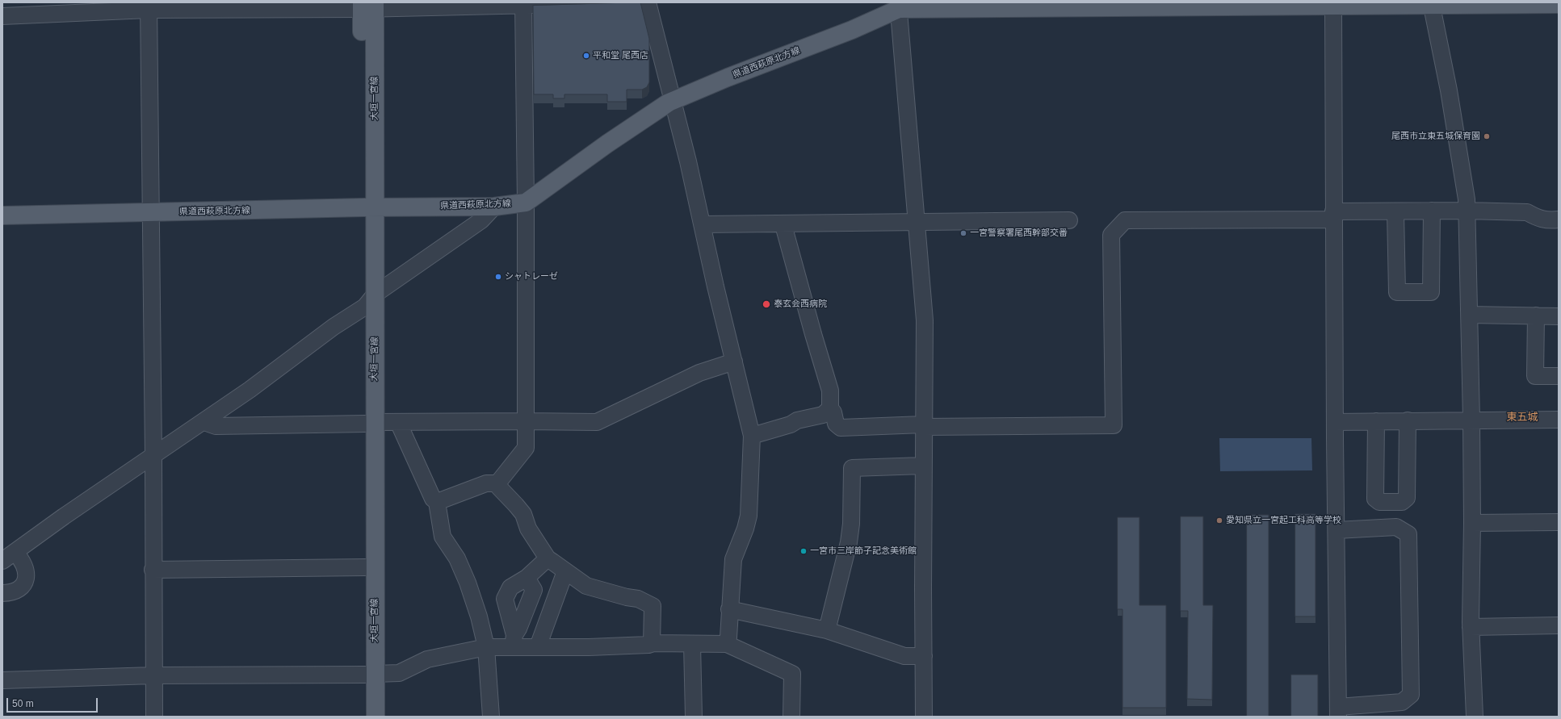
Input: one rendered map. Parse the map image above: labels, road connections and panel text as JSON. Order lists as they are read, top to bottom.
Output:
{
  "streets": {
    "main road": ["県道西萩原北方線", "大垣一宮線"]
  },
  "crossings": [
    ["県道西萩原北方線", "大垣一宮線"]
  ],
  "districts": ["東五城"],
  "places": [
    "平和堂 尾西店",
    "尾西市立東五城保育園",
    "一宮警察署尾西幹部交番",
    "シャトレーゼ",
    "泰玄会西病院",
    "愛知県立一宮起工科高等学校",
    "一宮市三岸節子記念美術館"
  ],
  "scale_bar": "50 m"
}
